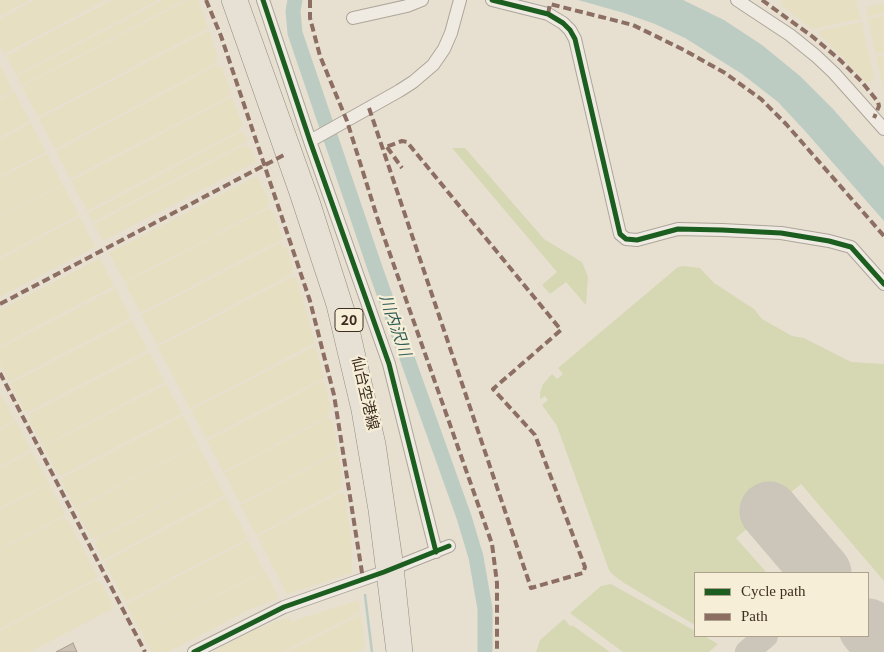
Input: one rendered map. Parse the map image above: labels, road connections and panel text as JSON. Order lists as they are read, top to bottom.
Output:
{
  "streets": {
    "main road": ["20", "仙台空港線"]
  },
  "water": ["川内沢川"],
  "legend": ["Cycle path", "Path"]
}
